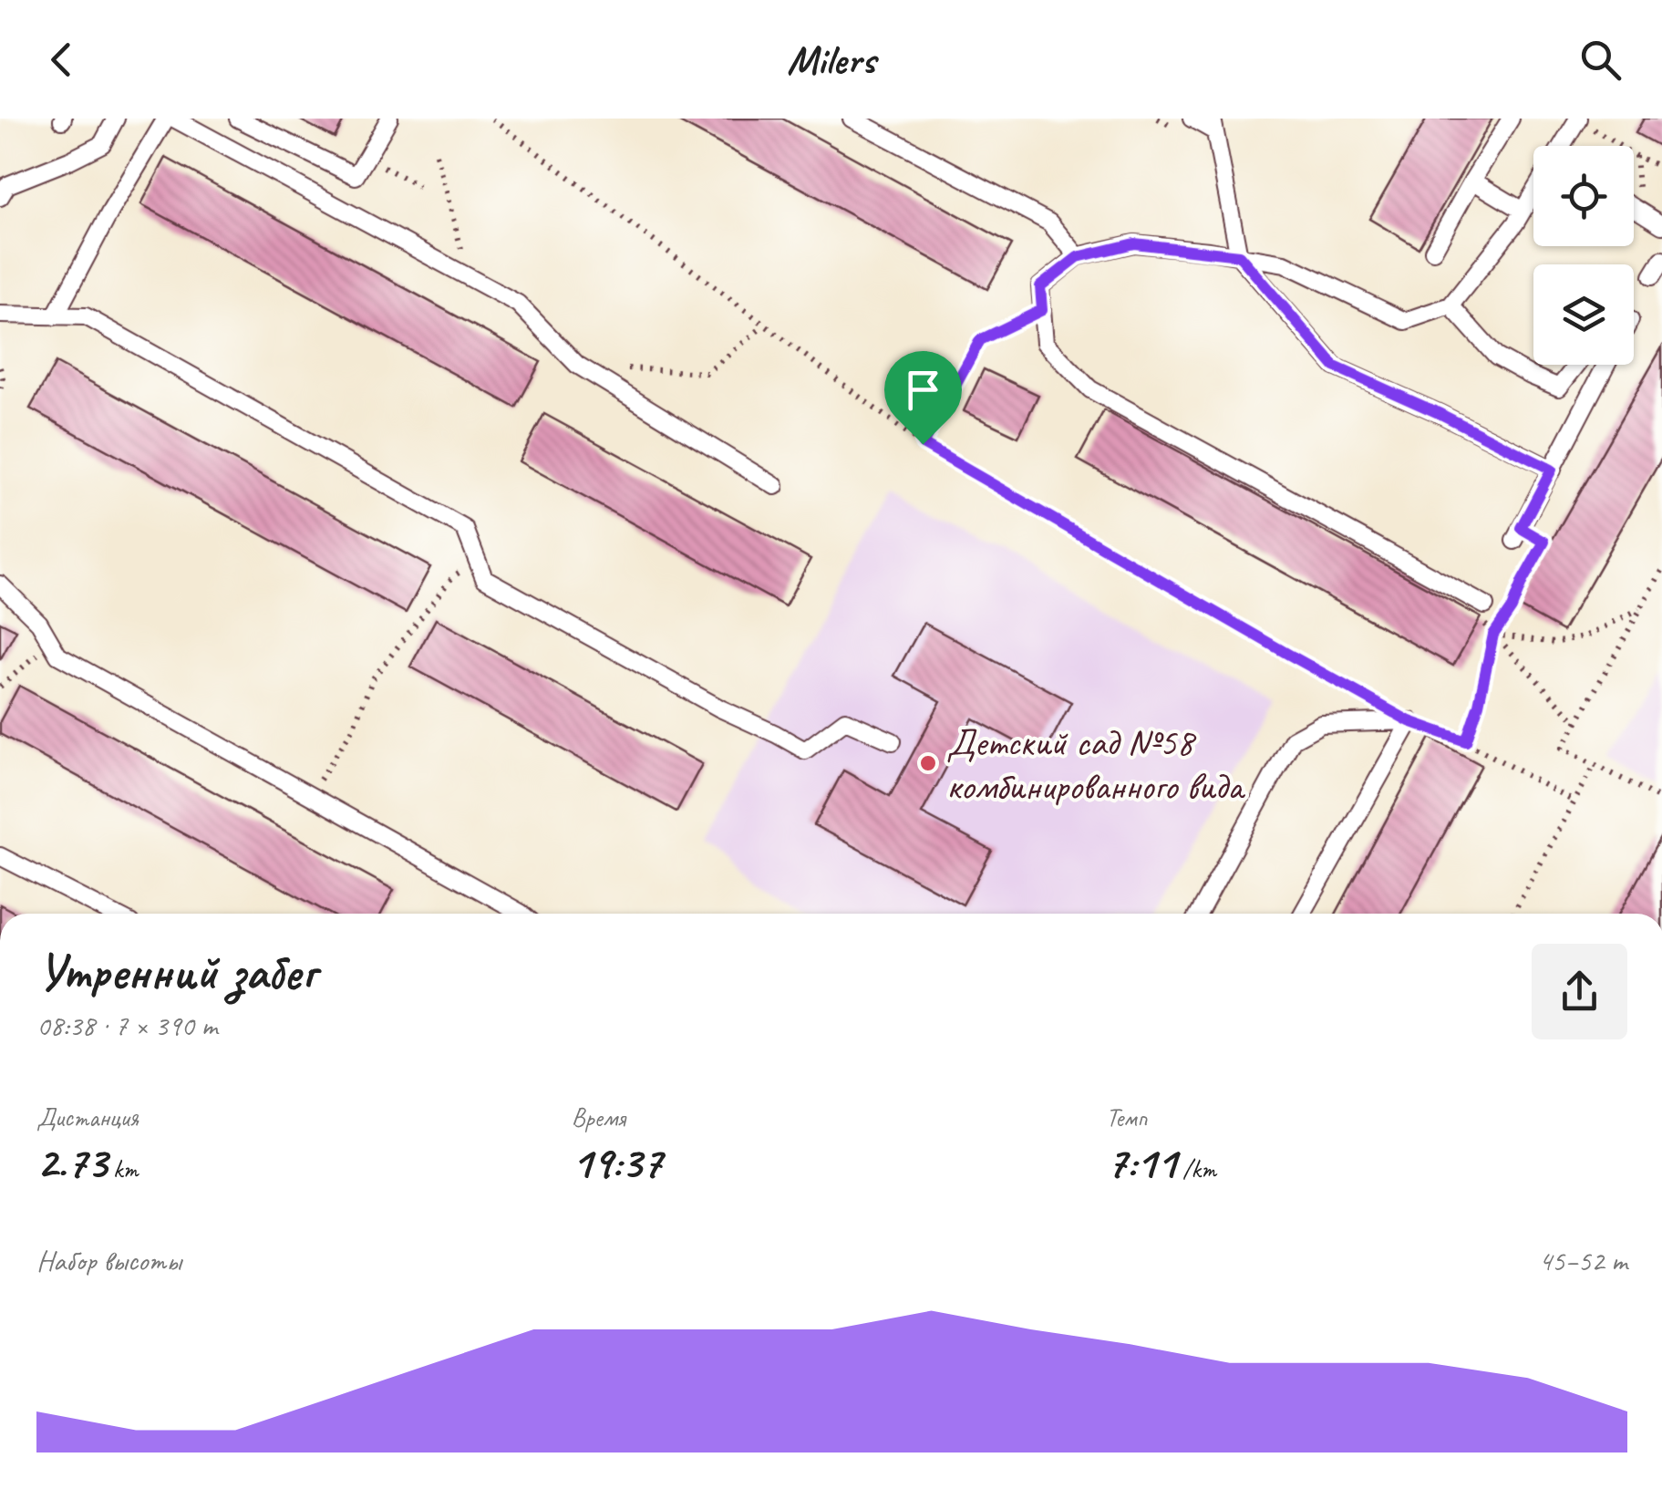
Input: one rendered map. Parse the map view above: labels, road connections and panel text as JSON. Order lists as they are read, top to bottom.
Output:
{
  "places": ["Детский сад №58 комбинированного вида"],
  "page": {
    "header": "Milers",
    "heading": ["Утренний забег", "08:38 · 7 × 390 m"],
    "stats": [
      ["Дистанция", "2.73 km"],
      ["Время", "19:37"],
      ["Темп", "7:11 /km"]
    ],
    "chart": ["Набор высоты", "45–52 m"]
  }
}
